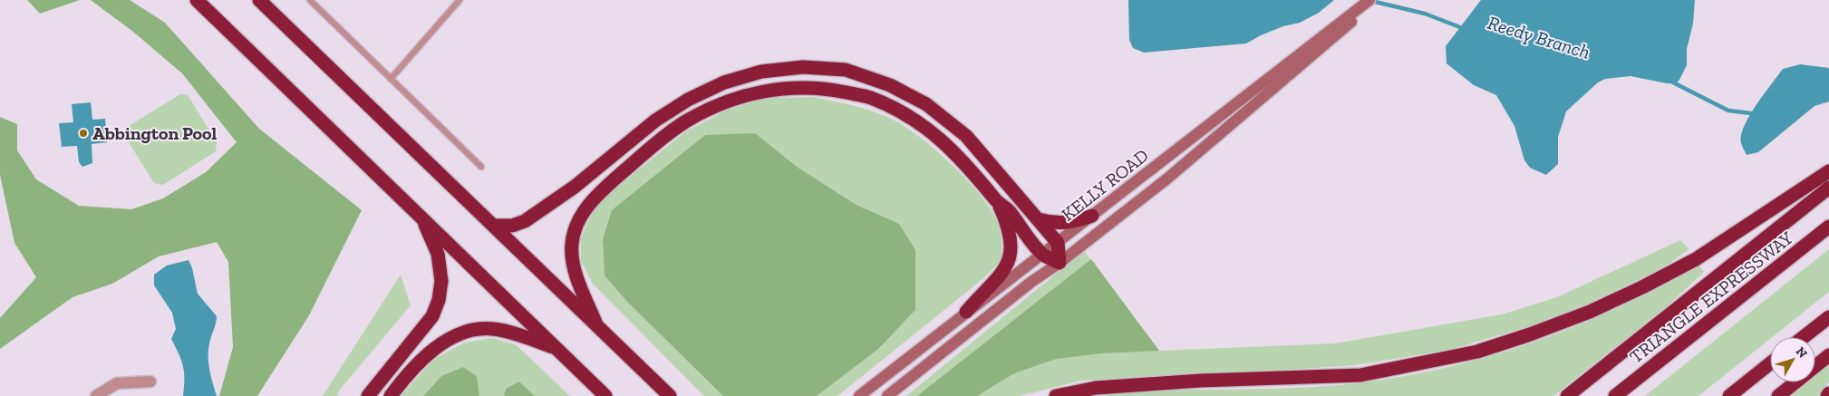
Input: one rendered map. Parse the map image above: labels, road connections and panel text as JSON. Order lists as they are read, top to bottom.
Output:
{
  "streets": {
    "highway": ["TRIANGLE EXPRESSWAY"],
    "main road": ["KELLY ROAD"]
  },
  "water": ["Reedy Branch"],
  "places": ["Abbington Pool"],
  "north": "top right"
}
